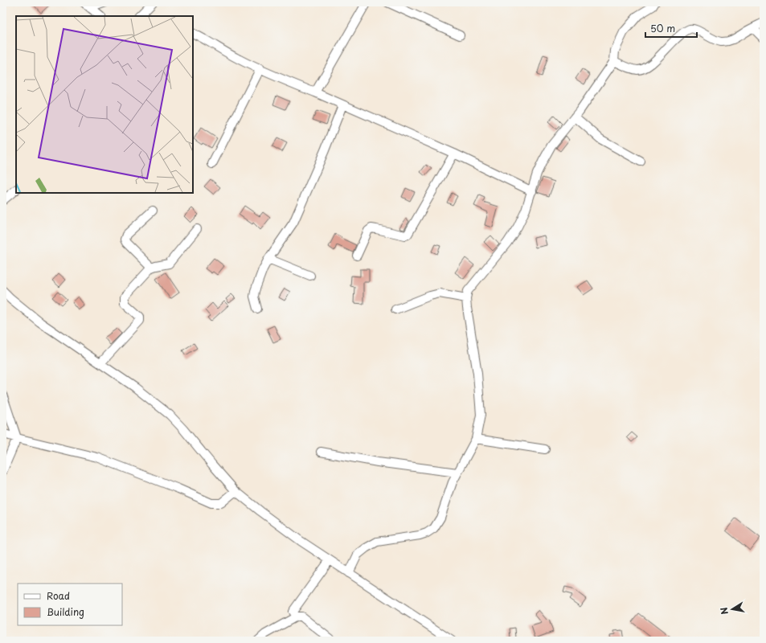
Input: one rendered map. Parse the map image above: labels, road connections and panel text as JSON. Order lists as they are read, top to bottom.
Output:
{
  "legend": ["Road", "Building"],
  "scale_bar": "50 m",
  "north": "left"
}
